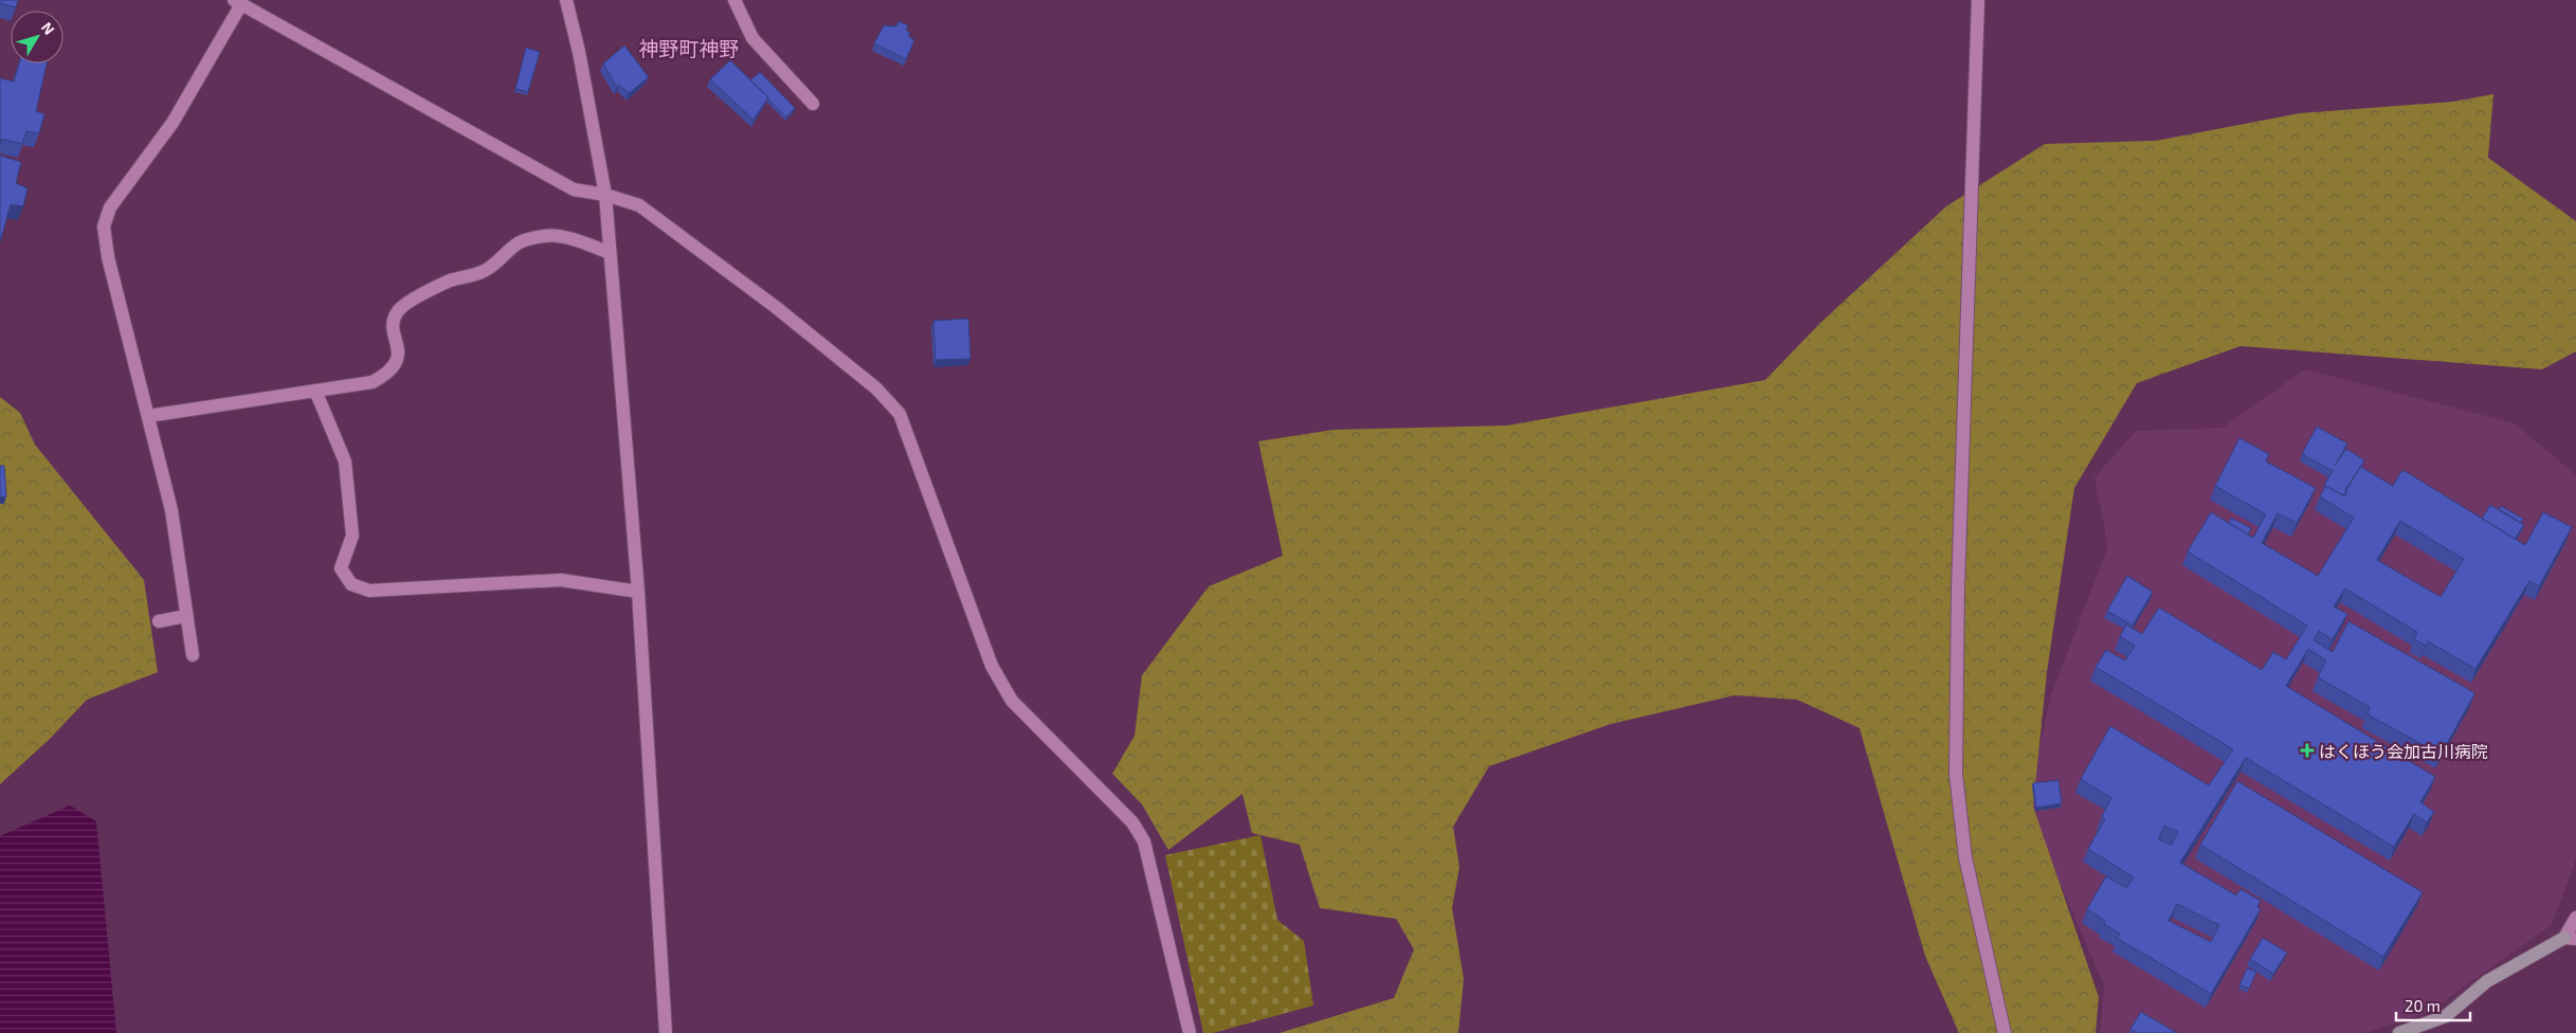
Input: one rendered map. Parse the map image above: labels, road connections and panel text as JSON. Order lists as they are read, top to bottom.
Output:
{
  "districts": ["神野町神野"],
  "places": {
    "health": ["はくほう会加古川病院"]
  },
  "scale_bar": "20 m",
  "north": "top right"
}
